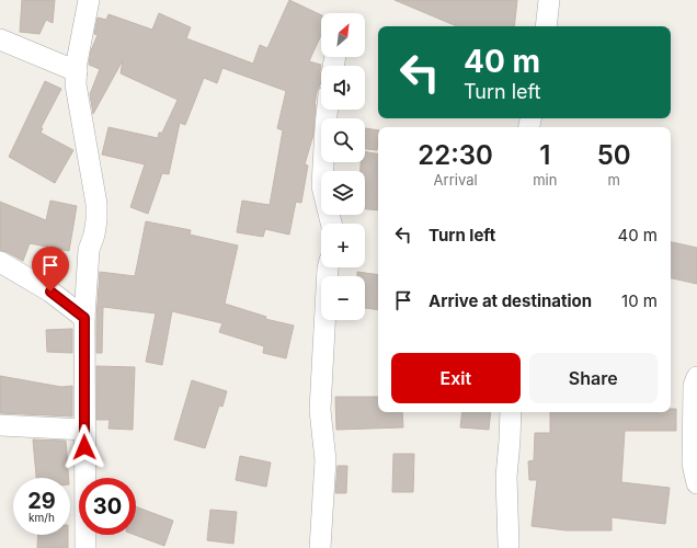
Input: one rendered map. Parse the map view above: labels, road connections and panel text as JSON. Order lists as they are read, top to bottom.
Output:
{
  "north": "top right",
  "page": {
    "map_buttons": ["+", "−"],
    "turn": ["40 m", "Turn left"],
    "eta": [
      "22:30",
      "Arrival",
      "1",
      "min",
      "50",
      "m"
    ],
    "list": [
      {
        "name": "Turn left",
        "value": "40 m"
      },
      {
        "name": "Arrive at destination",
        "value": "10 m"
      }
    ],
    "buttons": ["Exit", "Share"],
    "speed": "29 km/h",
    "limit": "30"
  }
}
